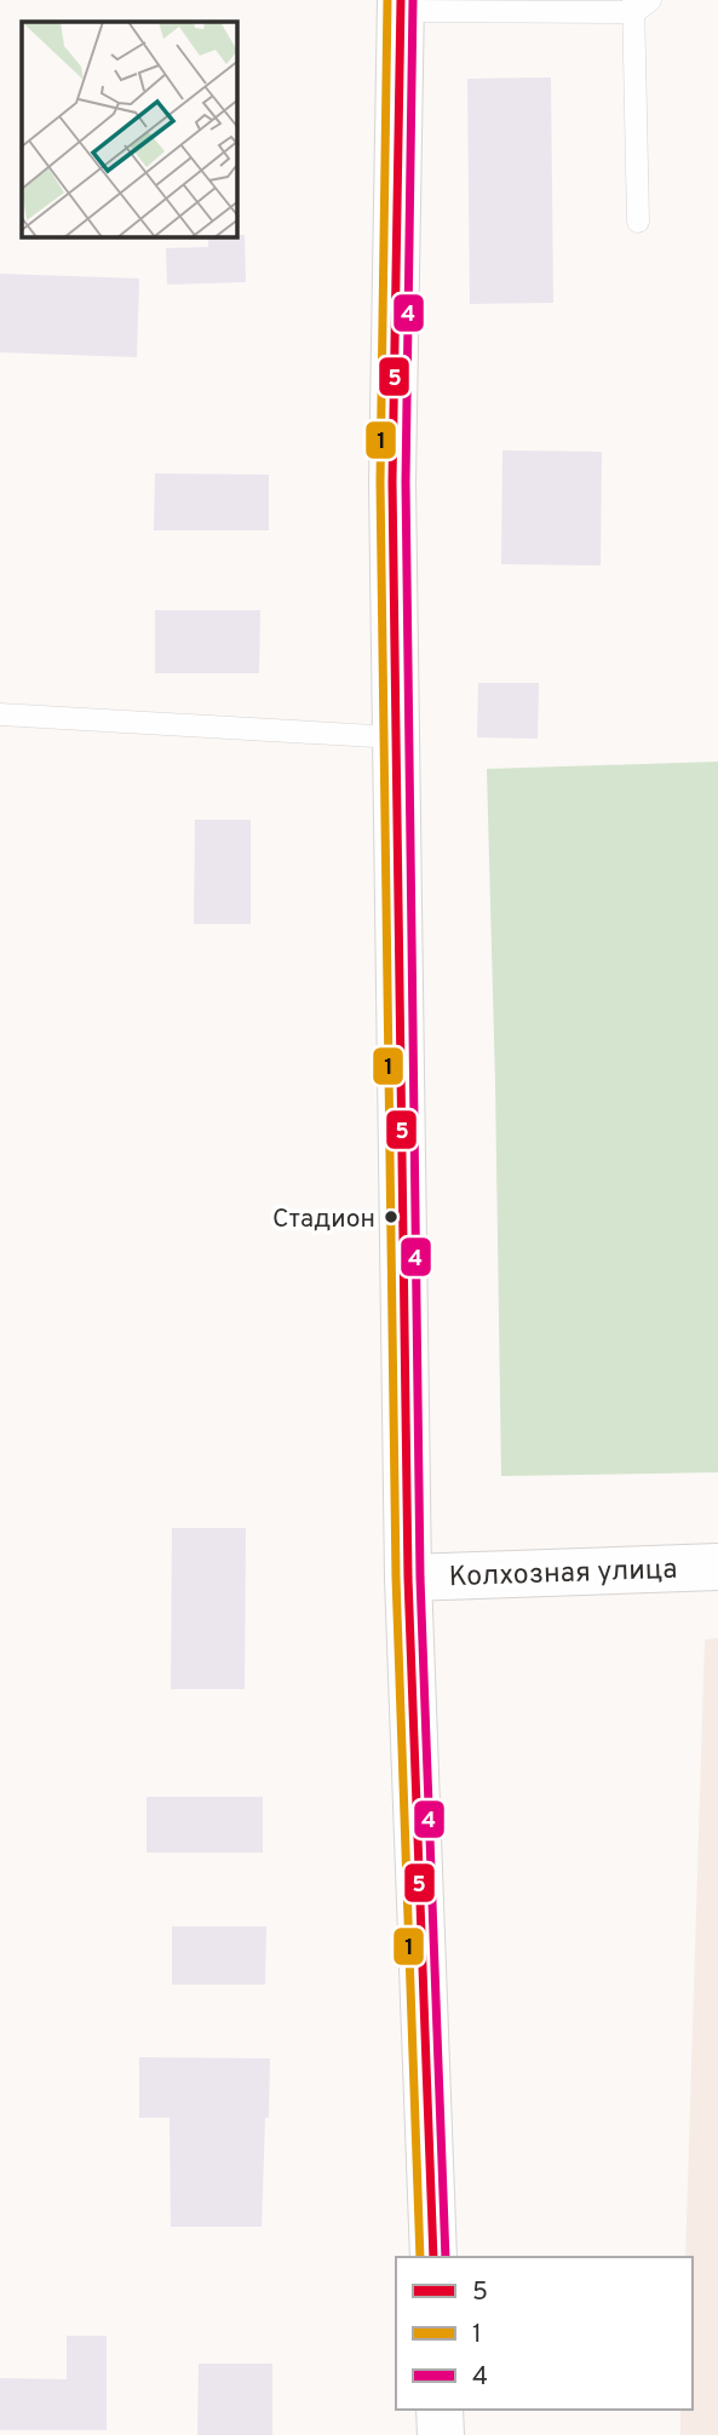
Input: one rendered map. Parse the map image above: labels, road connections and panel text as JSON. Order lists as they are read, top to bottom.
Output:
{
  "streets": {
    "main road": ["Колхозная улица"]
  },
  "places": ["Стадион"],
  "lines": ["transit line 5", "transit line 1", "transit line 4"],
  "legend": ["5", "1", "4"]
}
